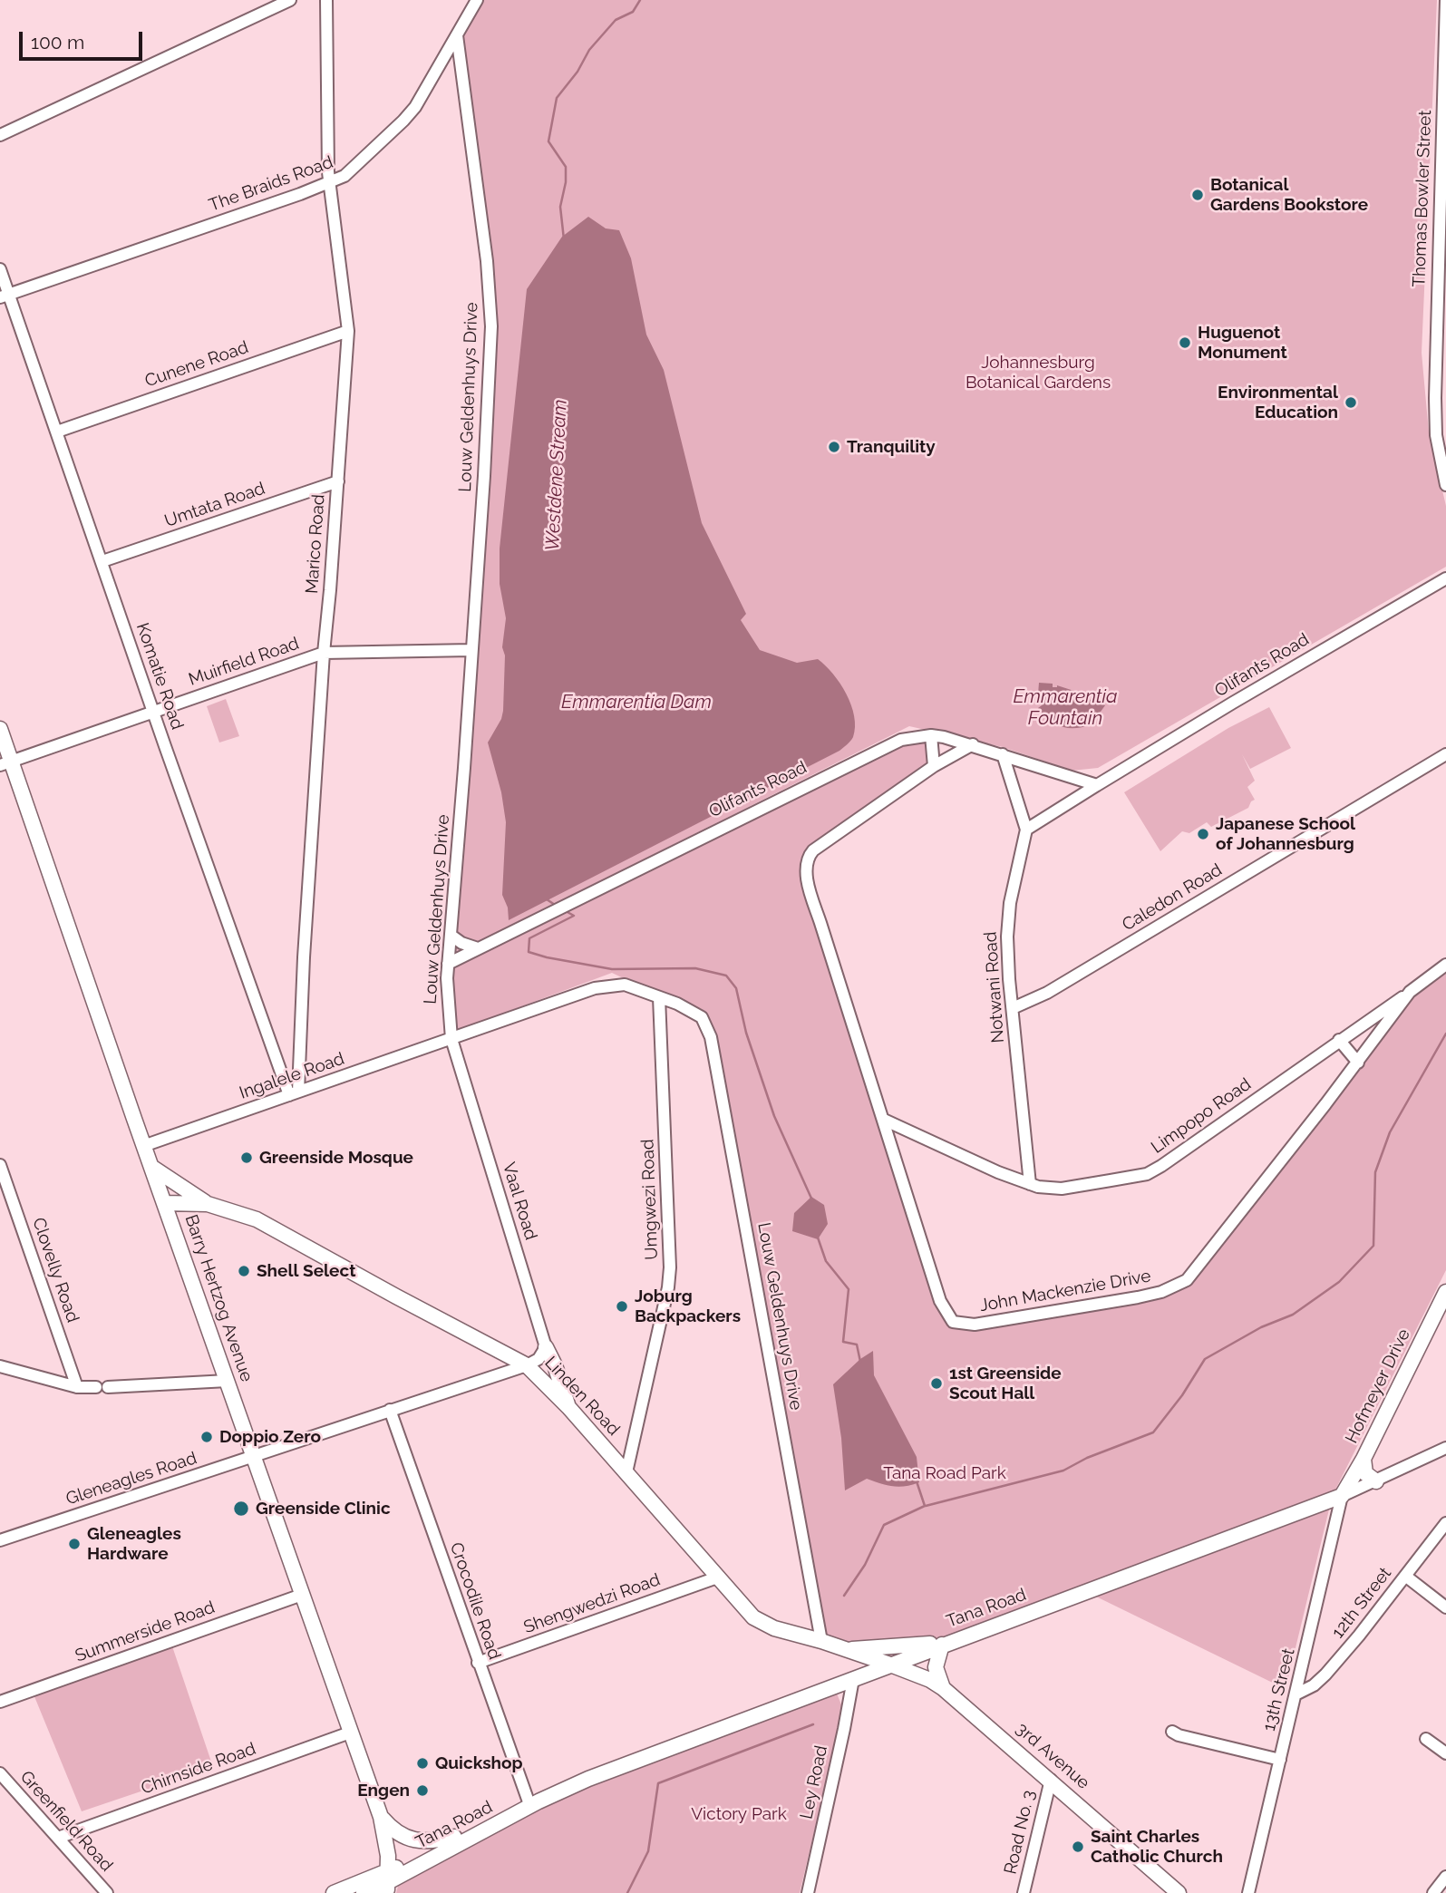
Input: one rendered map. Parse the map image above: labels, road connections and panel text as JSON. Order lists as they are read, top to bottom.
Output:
{
  "streets": {
    "main road": [
      "Barry Hertzog Avenue",
      "Hofmeyer Drive",
      "Linden Road",
      "Tana Road",
      "3rd Avenue"
    ],
    "street": [
      "The Braids Road",
      "Thomas Bowler Street",
      "Cunene Road",
      "Louw Geldenhuys Drive",
      "Umtata Road",
      "Marico Road",
      "Muirfield Road",
      "Olifants Road",
      "Komatie Road",
      "Caledon Road",
      "Notwani Road",
      "Ingalele Road",
      "Limpopo Road",
      "Umgwezi Road",
      "Vaal Road",
      "Clovelly Road",
      "John Mackenzie Drive",
      "Gleneagles Road",
      "Crocodile Road",
      "12th Street",
      "Shengwedzi Road",
      "Summerside Road",
      "13th Street",
      "Chirnside Road",
      "Ley Road",
      "Greenfield Road",
      "Road No. 3"
    ]
  },
  "crossings": [
    ["The Braids Road", "Louw Geldenhuys Drive"],
    ["The Braids Road", "Marico Road"],
    ["The Braids Road", "Komatie Road"],
    ["Cunene Road", "Marico Road"],
    ["Cunene Road", "Komatie Road"],
    ["Louw Geldenhuys Drive", "Muirfield Road"],
    ["Louw Geldenhuys Drive", "Olifants Road"],
    ["Louw Geldenhuys Drive", "Ingalele Road"],
    ["Louw Geldenhuys Drive", "Umgwezi Road"],
    ["Louw Geldenhuys Drive", "Vaal Road"],
    ["Louw Geldenhuys Drive", "Linden Road"],
    ["Umtata Road", "Marico Road"],
    ["Umtata Road", "Komatie Road"],
    ["Marico Road", "Muirfield Road"],
    ["Marico Road", "Komatie Road"],
    ["Marico Road", "Ingalele Road"],
    ["Muirfield Road", "Komatie Road"],
    ["Muirfield Road", "Barry Hertzog Avenue"],
    ["Olifants Road", "Notwani Road"],
    ["Olifants Road", "John Mackenzie Drive"],
    ["Komatie Road", "Ingalele Road"],
    ["Caledon Road", "Notwani Road"],
    ["Notwani Road", "Limpopo Road"],
    ["Ingalele Road", "Vaal Road"],
    ["Ingalele Road", "Barry Hertzog Avenue"],
    ["Limpopo Road", "John Mackenzie Drive"],
    ["Umgwezi Road", "Linden Road"],
    ["Barry Hertzog Avenue", "Linden Road"],
    ["Barry Hertzog Avenue", "Gleneagles Road"],
    ["Barry Hertzog Avenue", "Tana Road"],
    ["Barry Hertzog Avenue", "Summerside Road"],
    ["Barry Hertzog Avenue", "Chirnside Road"],
    ["Hofmeyer Drive", "Tana Road"],
    ["Hofmeyer Drive", "13th Street"],
    ["Linden Road", "Gleneagles Road"],
    ["Linden Road", "Shengwedzi Road"],
    ["Linden Road", "Tana Road"],
    ["Linden Road", "3rd Avenue"],
    ["Gleneagles Road", "Crocodile Road"],
    ["Crocodile Road", "Shengwedzi Road"],
    ["Crocodile Road", "Tana Road"],
    ["12th Street", "13th Street"],
    ["Tana Road", "13th Street"],
    ["Tana Road", "3rd Avenue"],
    ["Tana Road", "Ley Road"],
    ["3rd Avenue", "Road No. 3"],
    ["Chirnside Road", "Greenfield Road"]
  ],
  "water": ["Westdene Stream", "Emmarentia Fountain", "Emmarentia Dam"],
  "parks": ["Johannesburg Botanical Gardens", "Tana Road Park", "Victory Park"],
  "places": [
    "Botanical Gardens Bookstore",
    "Huguenot Monument",
    "Environmental Education",
    "Tranquility",
    "Japanese School of Johannesburg",
    "Greenside Mosque",
    "Shell Select",
    "Joburg Backpackers",
    "1st Greenside Scout Hall",
    "Doppio Zero",
    "Greenside Clinic",
    "Gleneagles Hardware",
    "Quickshop",
    "Engen",
    "Saint Charles Catholic Church"
  ],
  "scale_bar": "100 m"
}
